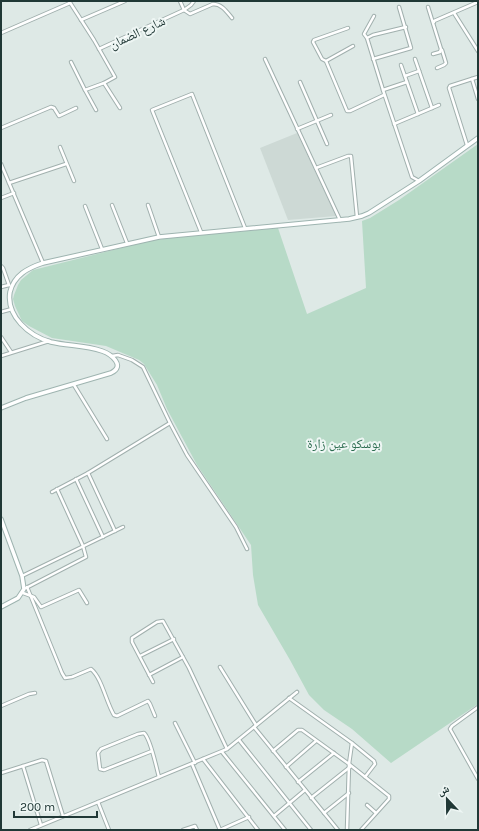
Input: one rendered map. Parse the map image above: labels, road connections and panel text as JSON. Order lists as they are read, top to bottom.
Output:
{
  "streets": {
    "street": ["شارع الضمان"]
  },
  "parks": ["بوسكو عين زارة"],
  "scale_bar": "200 m",
  "north": "top"
}
